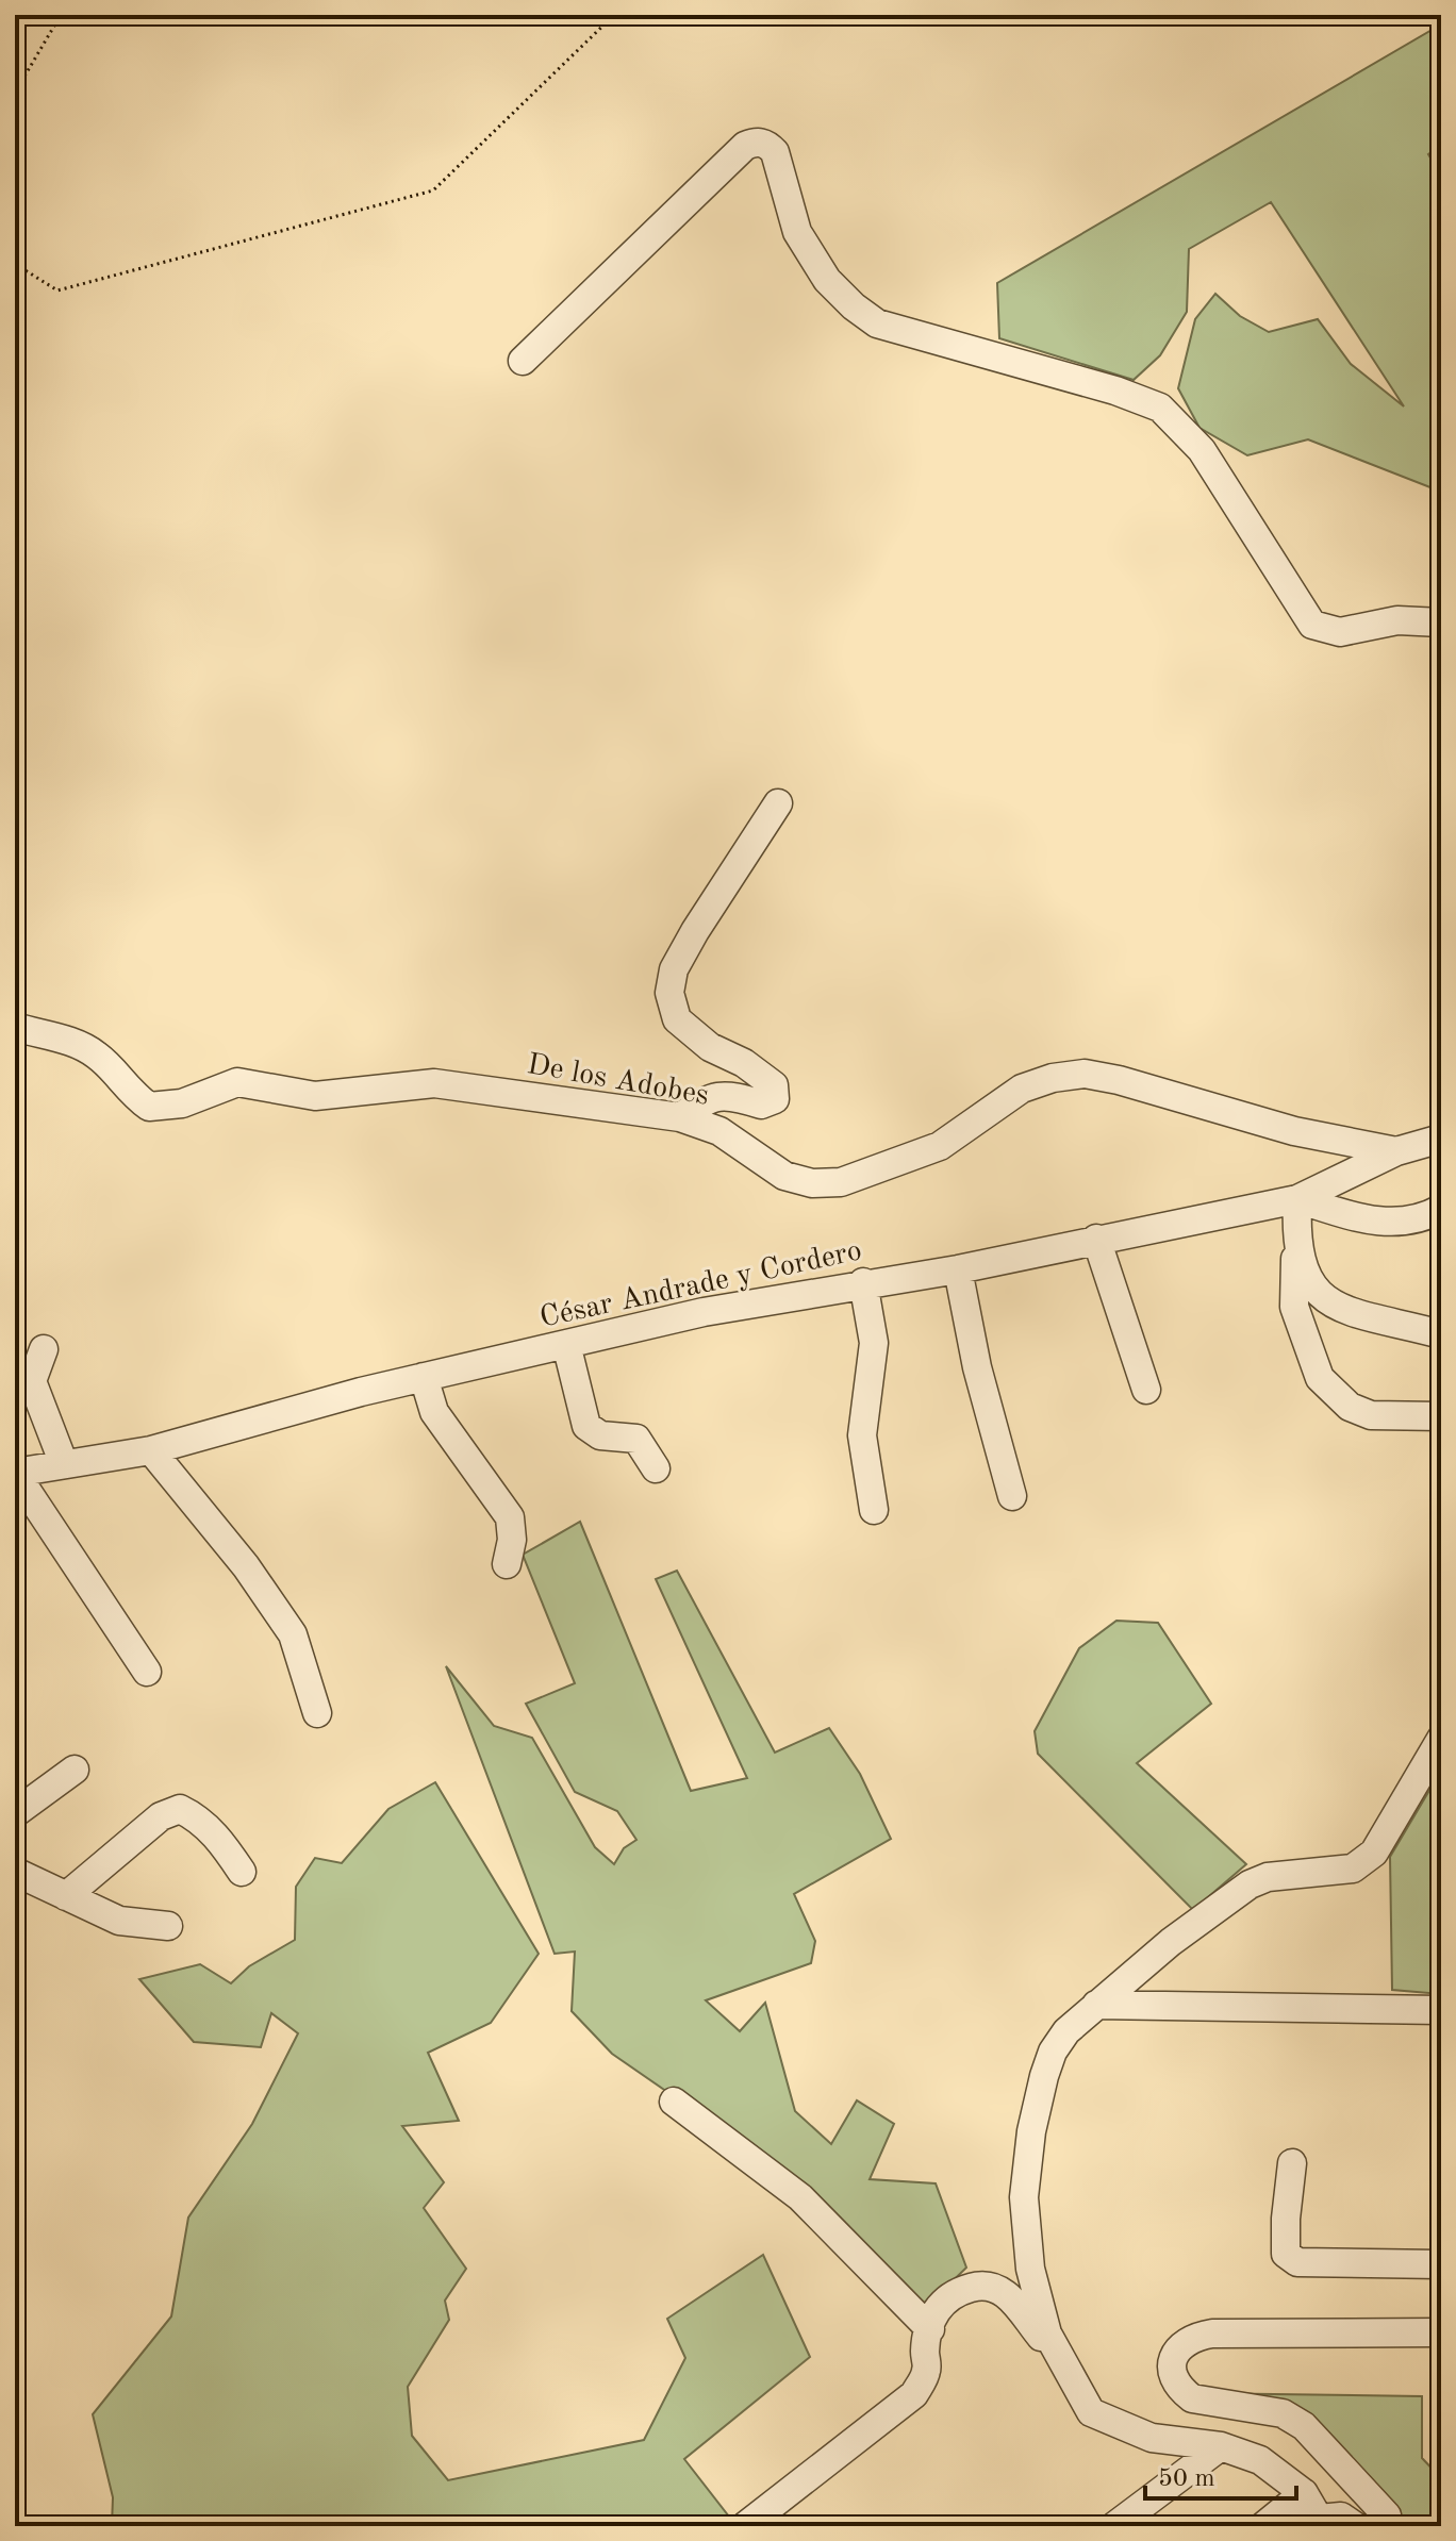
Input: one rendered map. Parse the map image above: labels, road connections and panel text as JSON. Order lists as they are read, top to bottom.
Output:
{
  "streets": {
    "street": ["De los Adobes", "César Andrade y Cordero"]
  },
  "crossings": [
    ["De los Adobes", "César Andrade y Cordero"]
  ],
  "scale_bar": "50 m"
}
